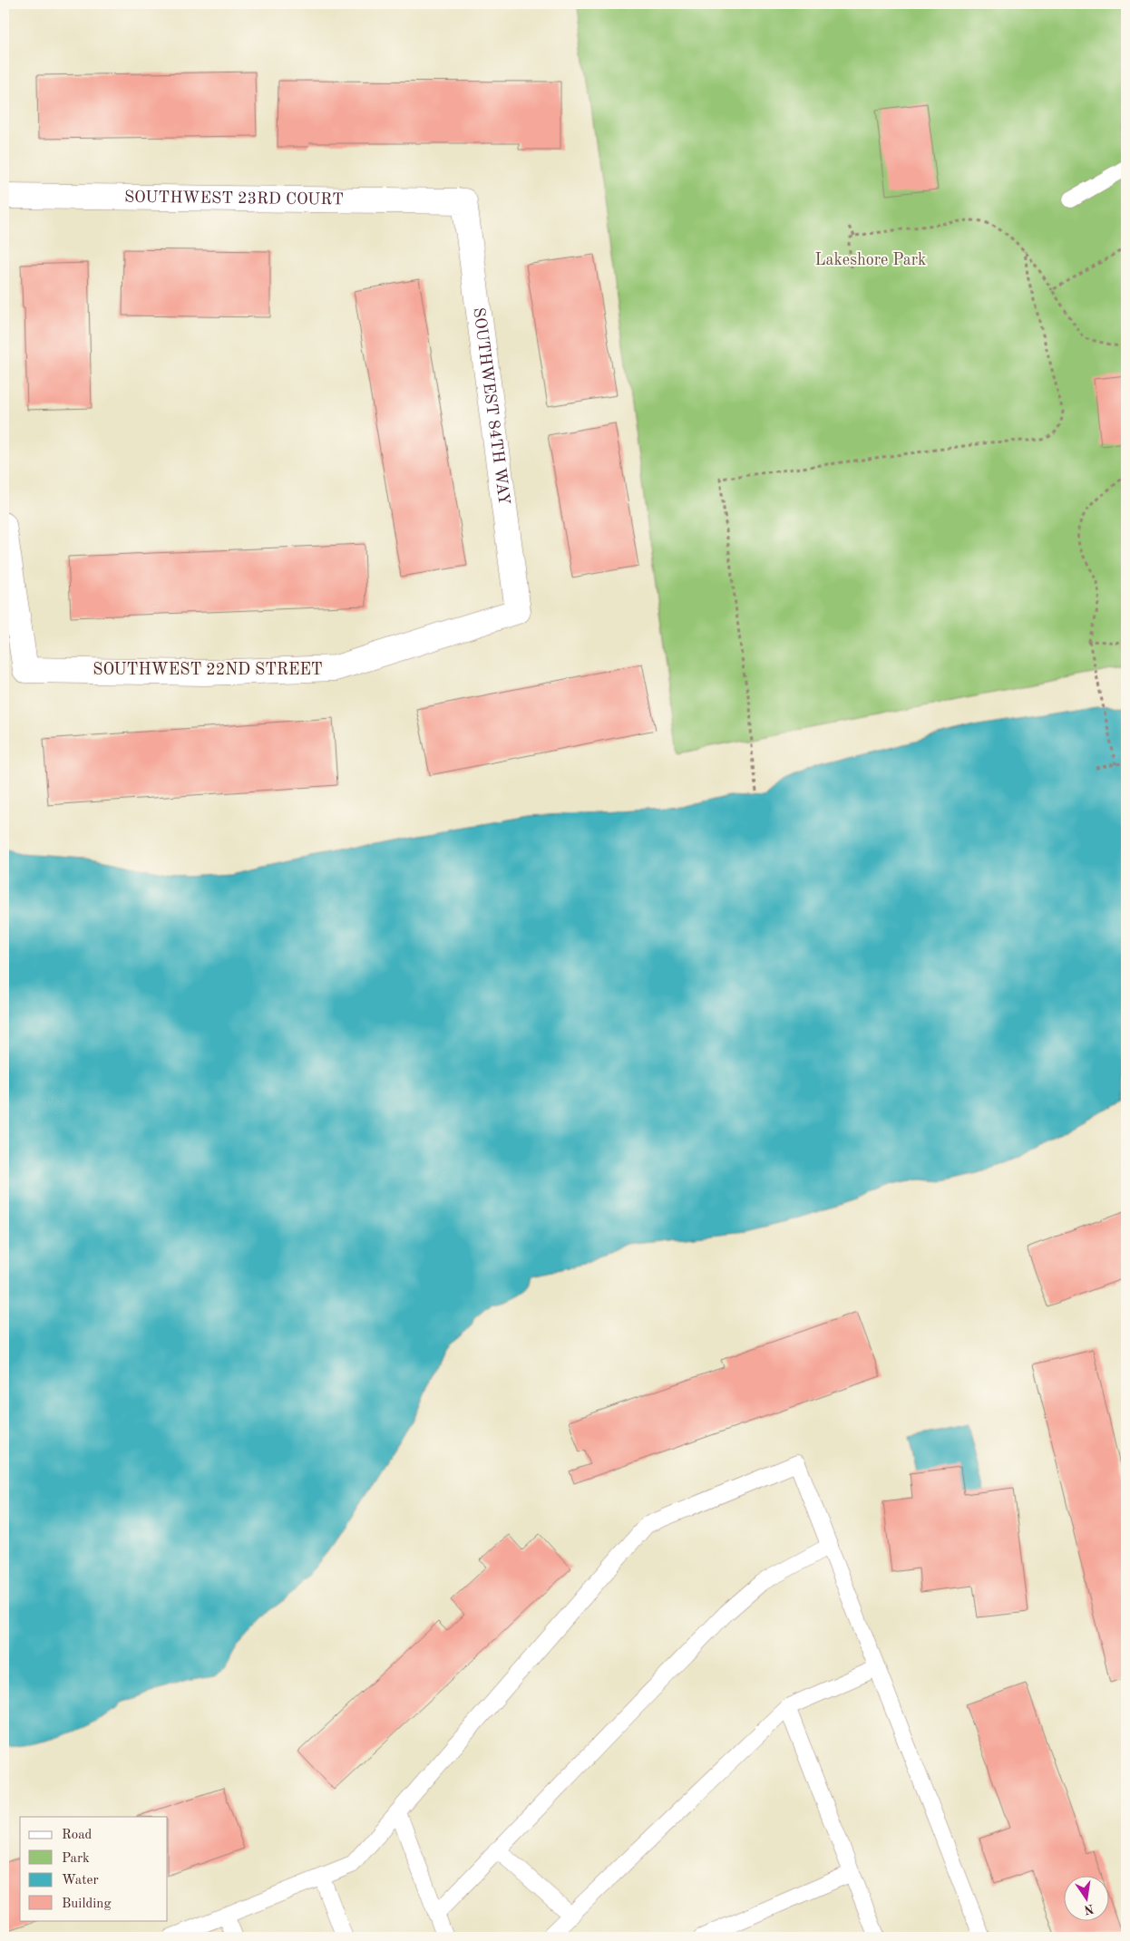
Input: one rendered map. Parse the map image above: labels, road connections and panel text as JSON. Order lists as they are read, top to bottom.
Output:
{
  "streets": {
    "street": ["SOUTHWEST 23RD COURT", "SOUTHWEST 84TH WAY", "SOUTHWEST 22ND STREET"]
  },
  "crossings": [
    ["SOUTHWEST 23RD COURT", "SOUTHWEST 84TH WAY"],
    ["SOUTHWEST 84TH WAY", "SOUTHWEST 22ND STREET"]
  ],
  "parks": ["Lakeshore Park"],
  "legend": [
    "Road",
    "Park",
    "Water",
    "Building"
  ],
  "north": "bottom"
}
